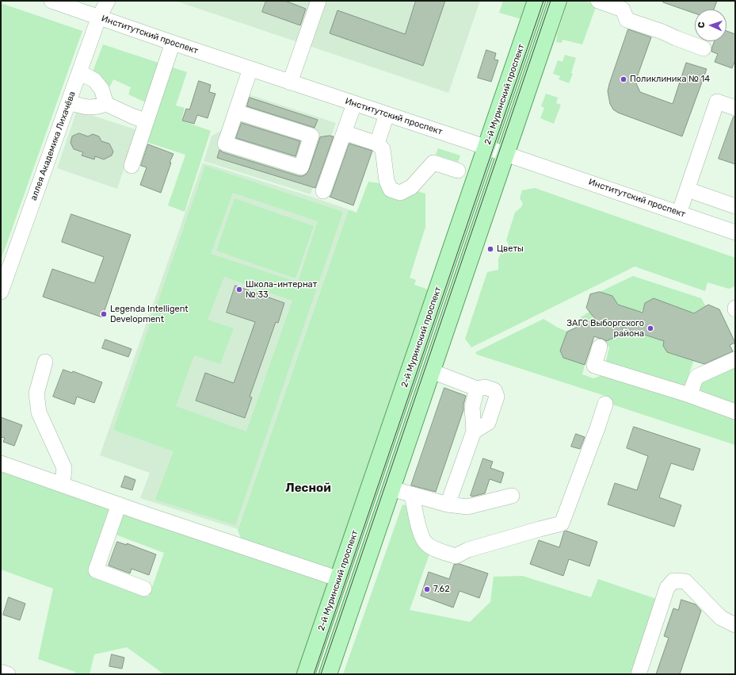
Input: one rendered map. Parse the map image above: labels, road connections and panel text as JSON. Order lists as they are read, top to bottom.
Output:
{
  "streets": {
    "main road": ["2-й Муринский проспект"],
    "street": ["Институтский проспект", "аллея Академика Лихачёва"]
  },
  "crossings": [
    ["Институтский проспект", "2-й Муринский проспект"],
    ["Институтский проспект", "аллея Академика Лихачёва"]
  ],
  "districts": ["Лесной"],
  "places": [
    "Поликлиника № 14",
    "Цветы",
    "Школа-интернат № 33",
    "Legenda Intelligent Development",
    "ЗАГС Выборгского района",
    "7,62"
  ],
  "north": "left"
}
